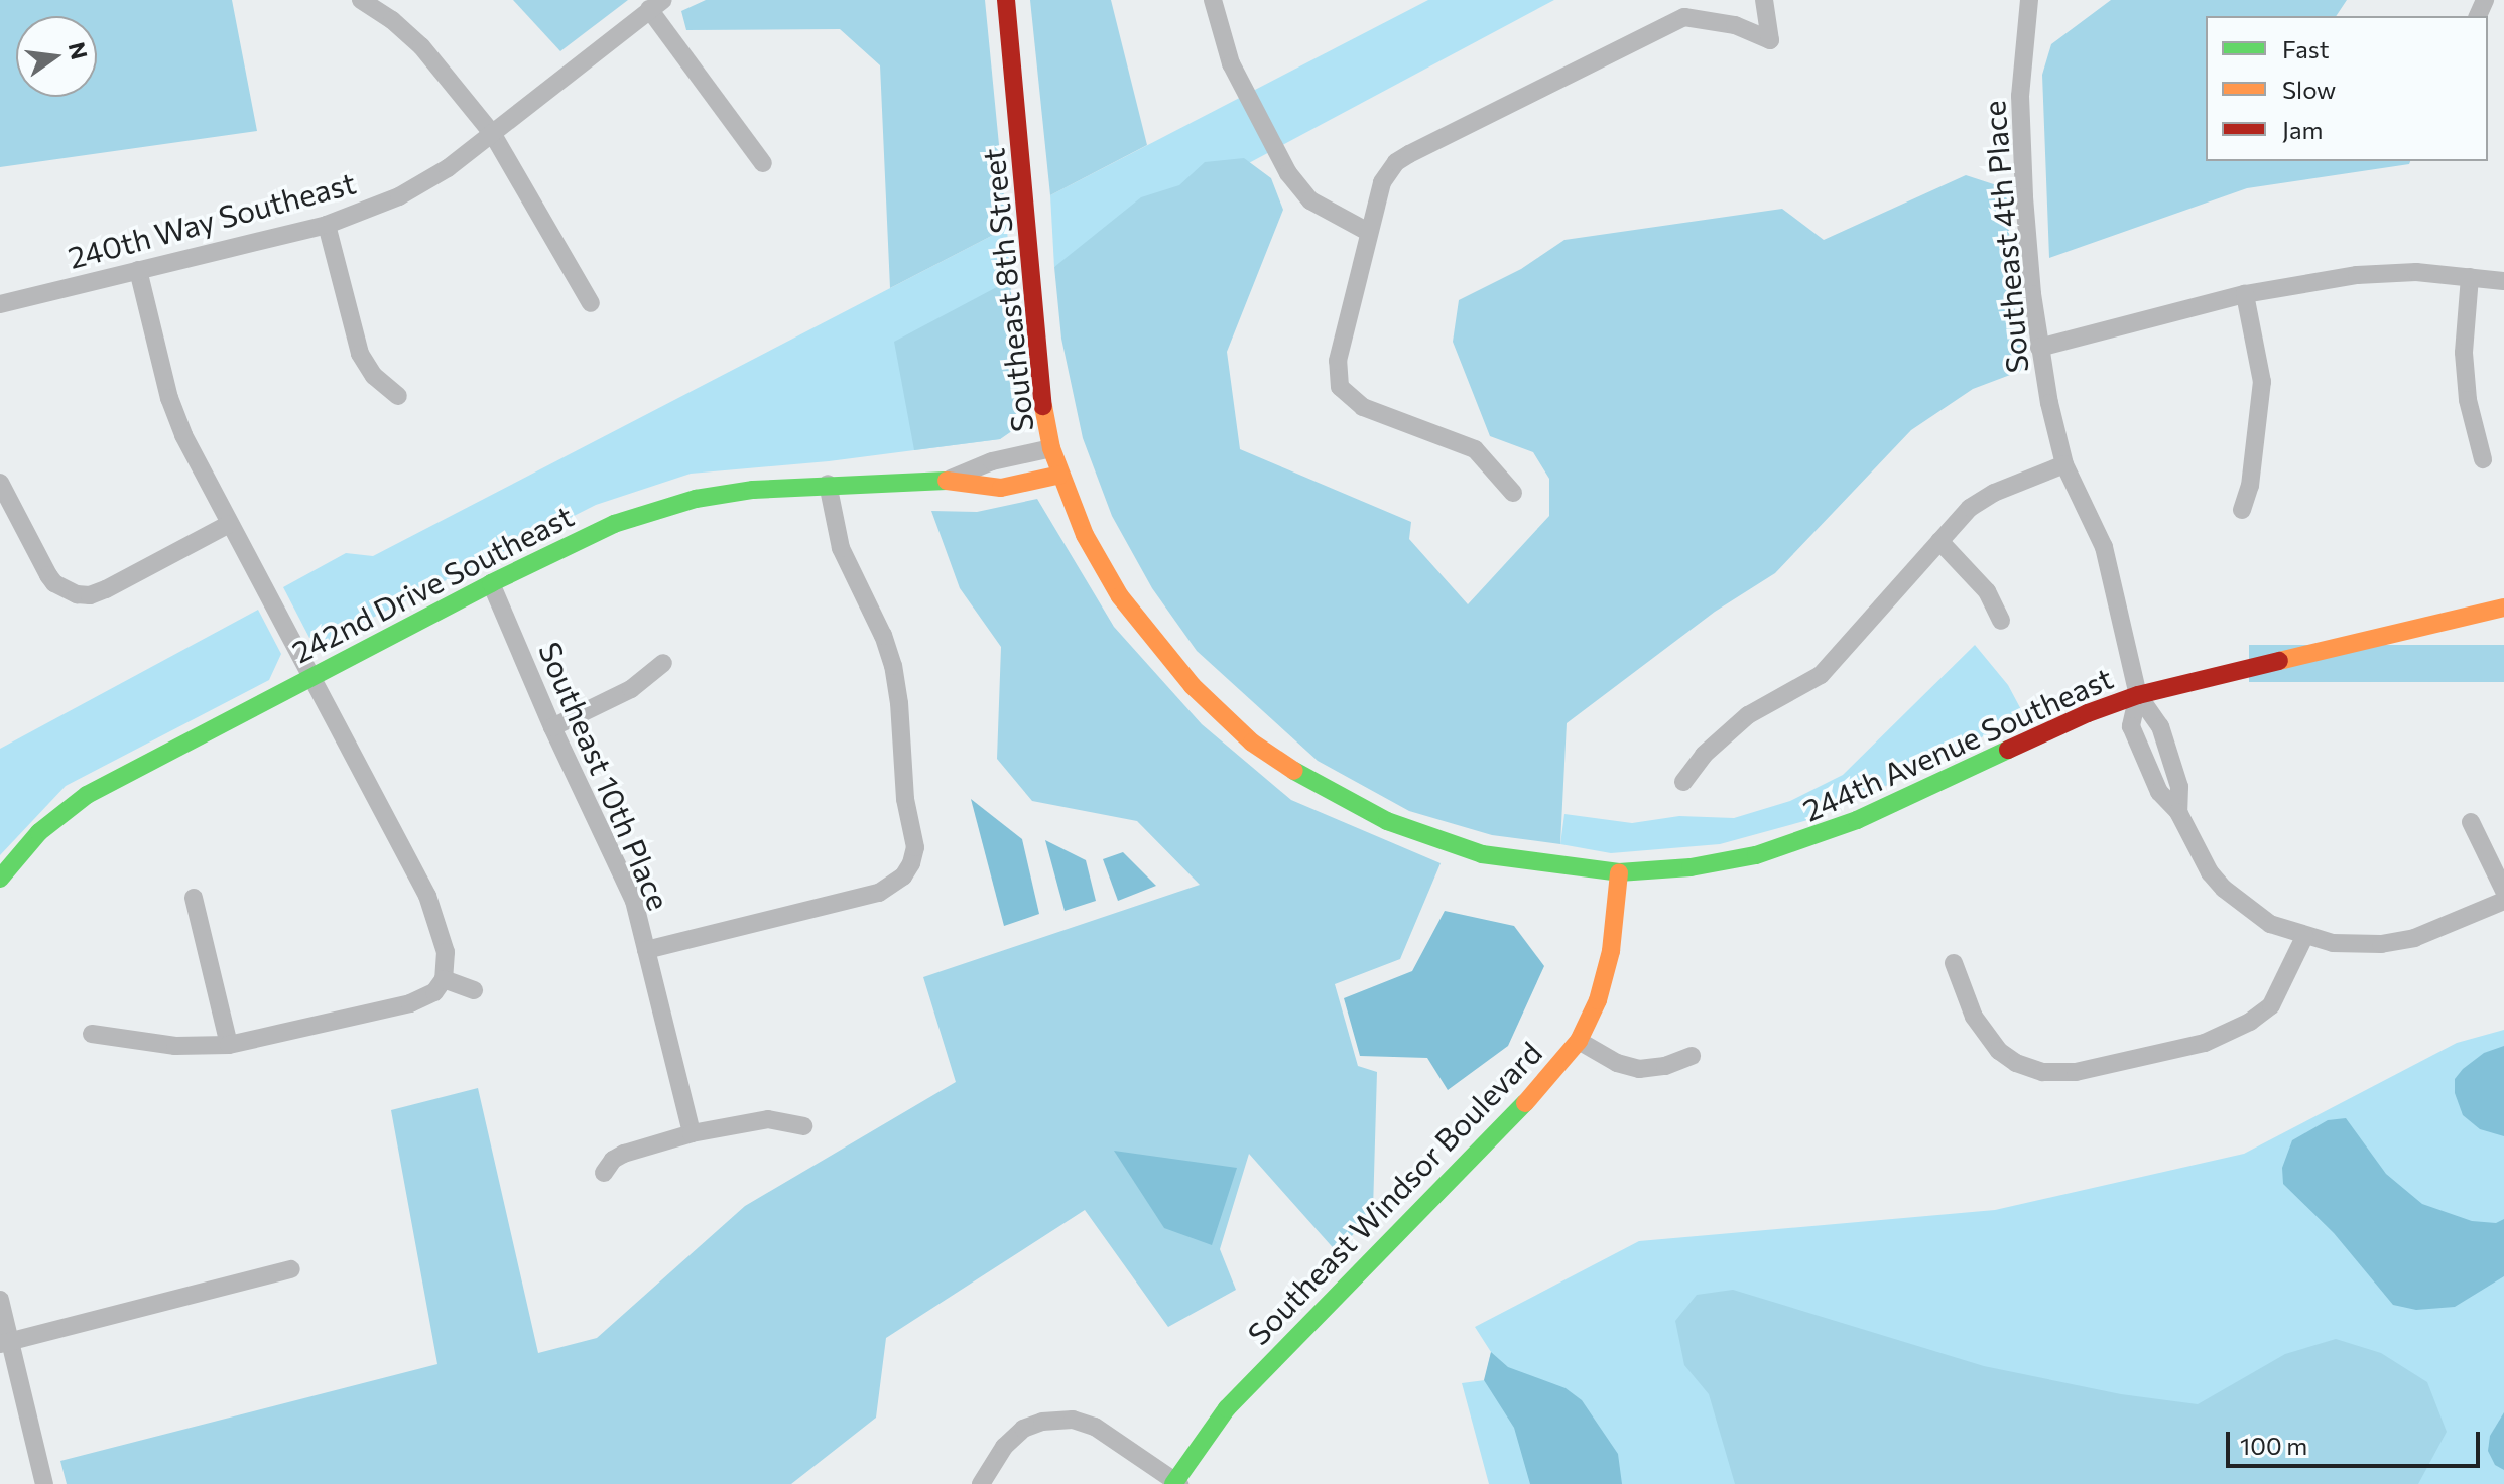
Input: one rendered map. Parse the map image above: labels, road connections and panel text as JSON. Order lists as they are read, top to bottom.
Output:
{
  "streets": {
    "street": [
      "240th Way Southeast",
      "Southeast 4th Place",
      "Southeast 8th Street",
      "242nd Drive Southeast",
      "244th Avenue Southeast",
      "Southeast 10th Place",
      "Southeast Windsor Boulevard"
    ]
  },
  "crossings": [
    ["Southeast 4th Place", "244th Avenue Southeast"],
    ["Southeast 8th Street", "242nd Drive Southeast"],
    ["Southeast 8th Street", "244th Avenue Southeast"],
    ["Southeast 8th Street", "Southeast Windsor Boulevard"],
    ["242nd Drive Southeast", "Southeast 10th Place"],
    ["244th Avenue Southeast", "Southeast Windsor Boulevard"]
  ],
  "legend": ["Fast", "Slow", "Jam"],
  "scale_bar": "100 m",
  "north": "right"
}
